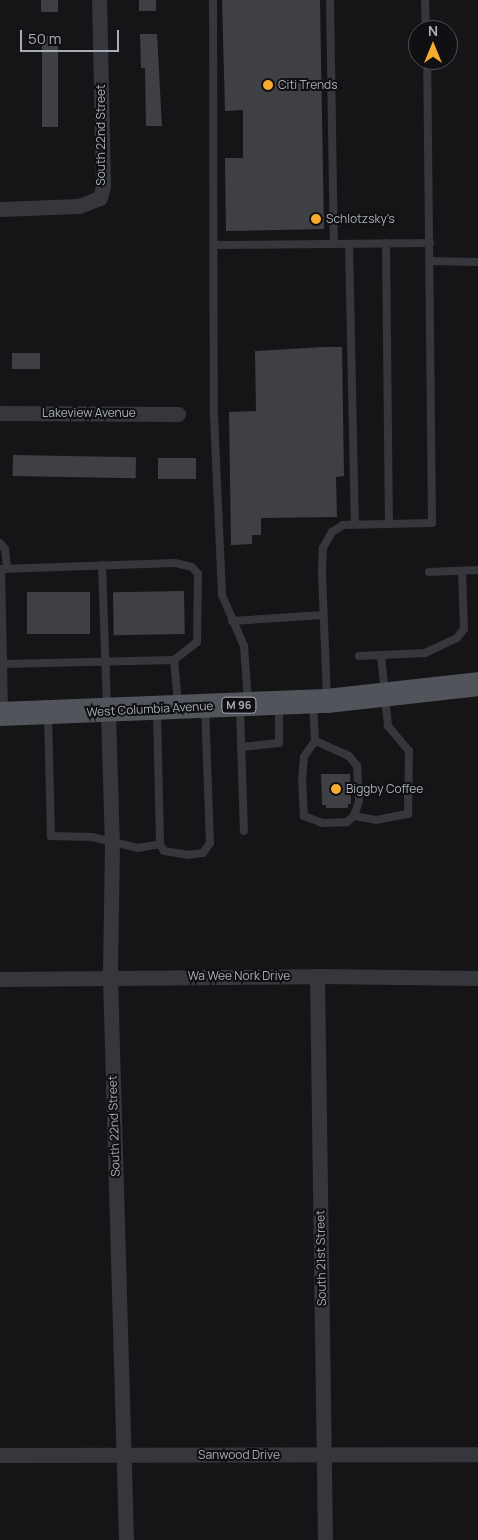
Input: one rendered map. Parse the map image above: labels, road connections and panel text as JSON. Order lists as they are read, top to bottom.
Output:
{
  "streets": {
    "main road": ["M 96", "West Columbia Avenue"],
    "street": [
      "South 22nd Street",
      "Lakeview Avenue",
      "Wa Wee Nork Drive",
      "South 21st Street",
      "Sanwood Drive"
    ]
  },
  "crossings": [
    ["South 22nd Street", "West Columbia Avenue"],
    ["South 22nd Street", "Wa Wee Nork Drive"],
    ["South 22nd Street", "Sanwood Drive"],
    ["Wa Wee Nork Drive", "South 21st Street"],
    ["South 21st Street", "Sanwood Drive"]
  ],
  "places": ["Citi Trends", "Schlotzsky's", "Biggby Coffee"],
  "scale_bar": "50 m",
  "north": "top"
}
